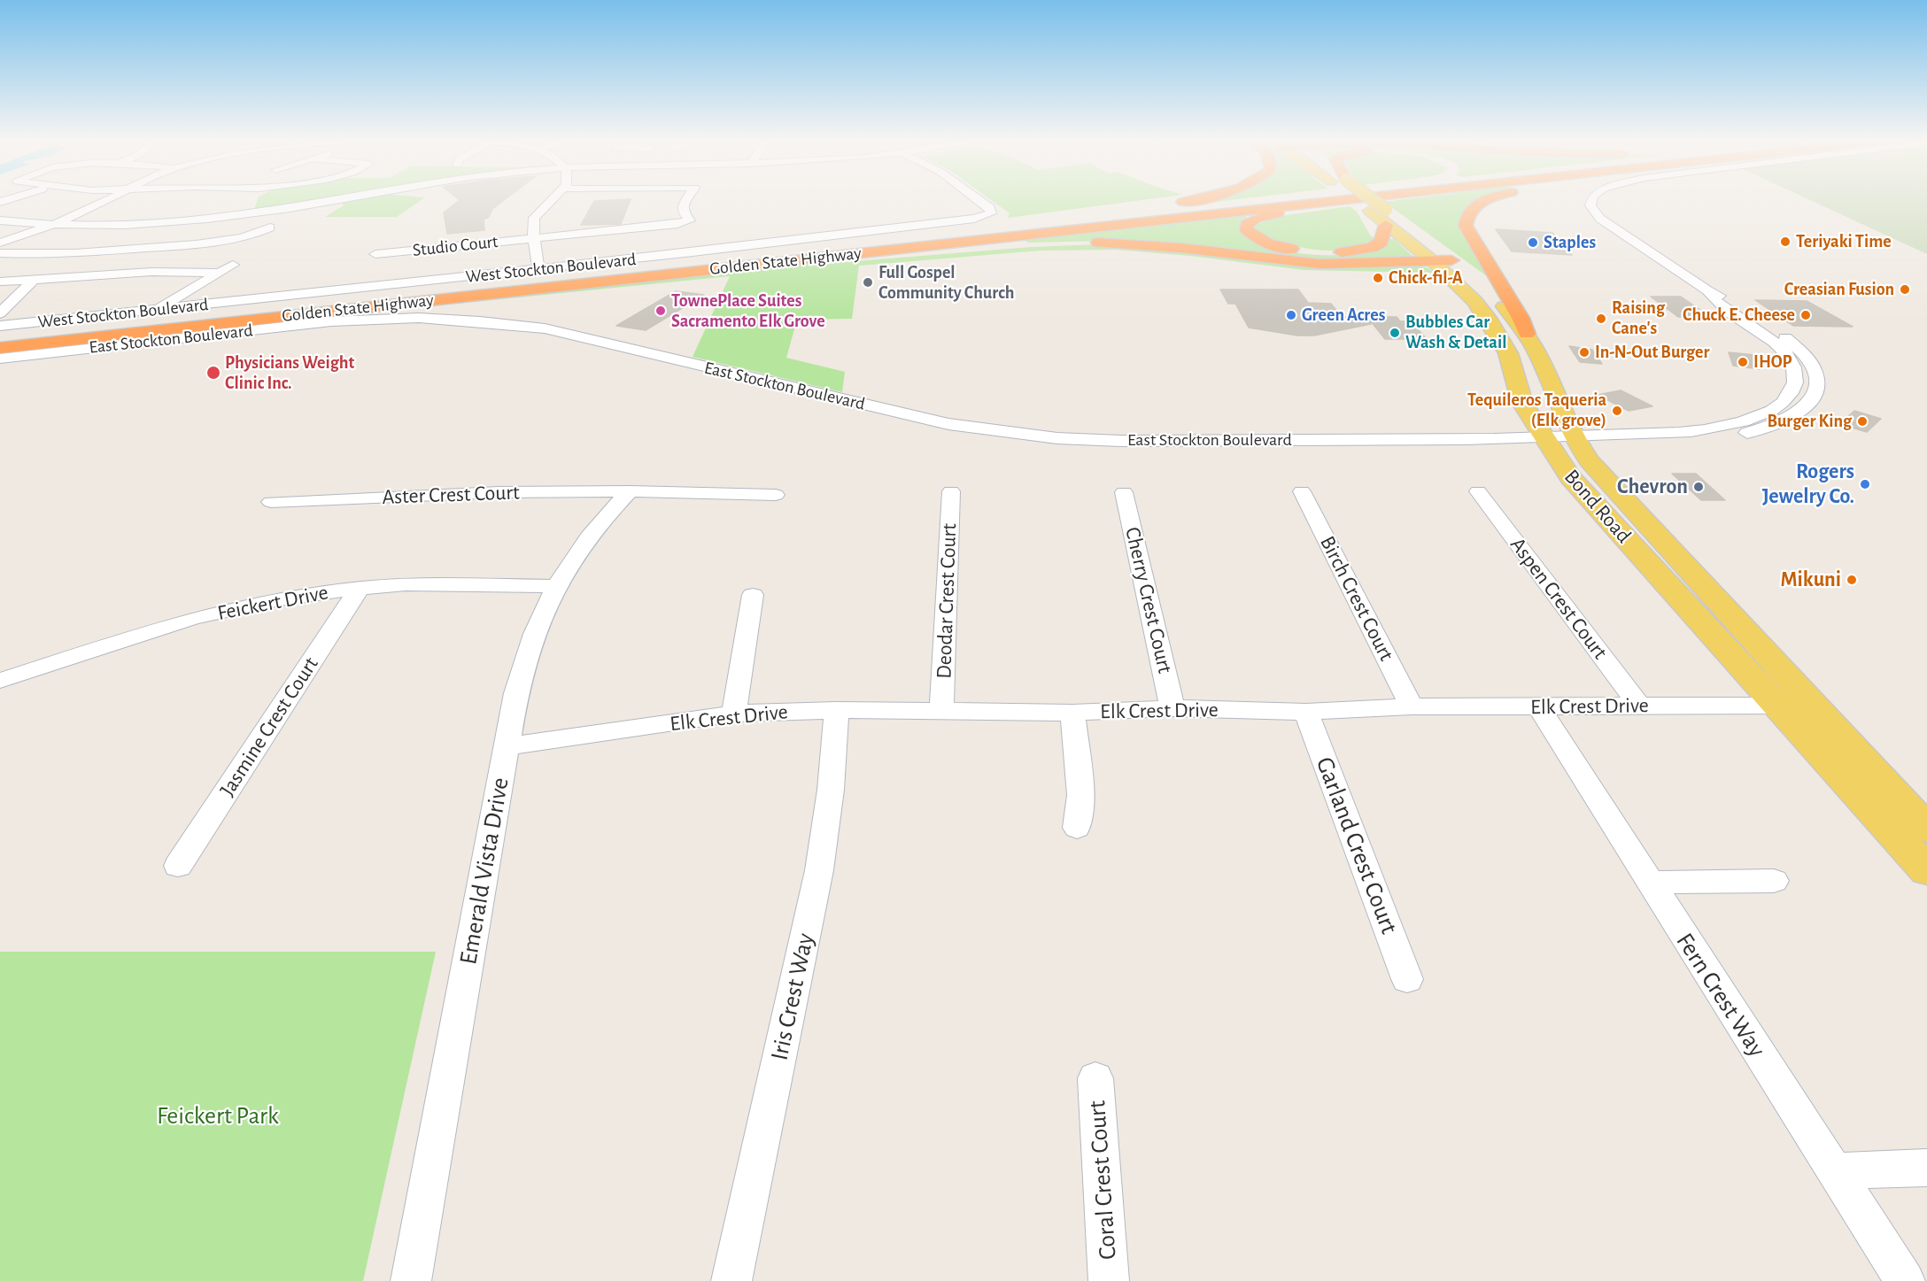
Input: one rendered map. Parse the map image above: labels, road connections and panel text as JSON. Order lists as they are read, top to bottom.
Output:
{
  "streets": {
    "highway": ["Golden State Highway"],
    "main road": ["Bond Road"],
    "street": [
      "Studio Court",
      "West Stockton Boulevard",
      "East Stockton Boulevard",
      "Aster Crest Court",
      "Birch Crest Court",
      "Aspen Crest Court",
      "Cherry Crest Court",
      "Deodar Crest Court",
      "Feickert Drive",
      "Elk Crest Drive",
      "Jasmine Crest Court",
      "Garland Crest Court",
      "Emerald Vista Drive",
      "Fern Crest Way",
      "Iris Crest Way",
      "Coral Crest Court"
    ]
  },
  "crossings": [
    ["East Stockton Boulevard", "Bond Road"],
    ["Aster Crest Court", "Emerald Vista Drive"],
    ["Bond Road", "Elk Crest Drive"],
    ["Birch Crest Court", "Elk Crest Drive"],
    ["Aspen Crest Court", "Elk Crest Drive"],
    ["Cherry Crest Court", "Elk Crest Drive"],
    ["Deodar Crest Court", "Elk Crest Drive"],
    ["Feickert Drive", "Jasmine Crest Court"],
    ["Feickert Drive", "Emerald Vista Drive"],
    ["Elk Crest Drive", "Garland Crest Court"],
    ["Elk Crest Drive", "Emerald Vista Drive"],
    ["Elk Crest Drive", "Fern Crest Way"],
    ["Elk Crest Drive", "Iris Crest Way"]
  ],
  "parks": ["Feickert Park"],
  "places": [
    "Teriyaki Time",
    "Staples",
    "Chick-fil-A",
    "Full Gospel Community Church",
    "Creasian Fusion",
    "TownePlace Suites Sacramento Elk Grove",
    "Green Acres",
    "Chuck E. Cheese",
    "Raising Cane's",
    "Bubbles Car Wash & Detail",
    "In-N-Out Burger",
    "IHOP",
    "Physicians Weight Clinic Inc.",
    "Tequileros Taqueria (Elk grove)",
    "Burger King",
    "Rogers Jewelry Co.",
    "Chevron",
    "Mikuni"
  ]
}
